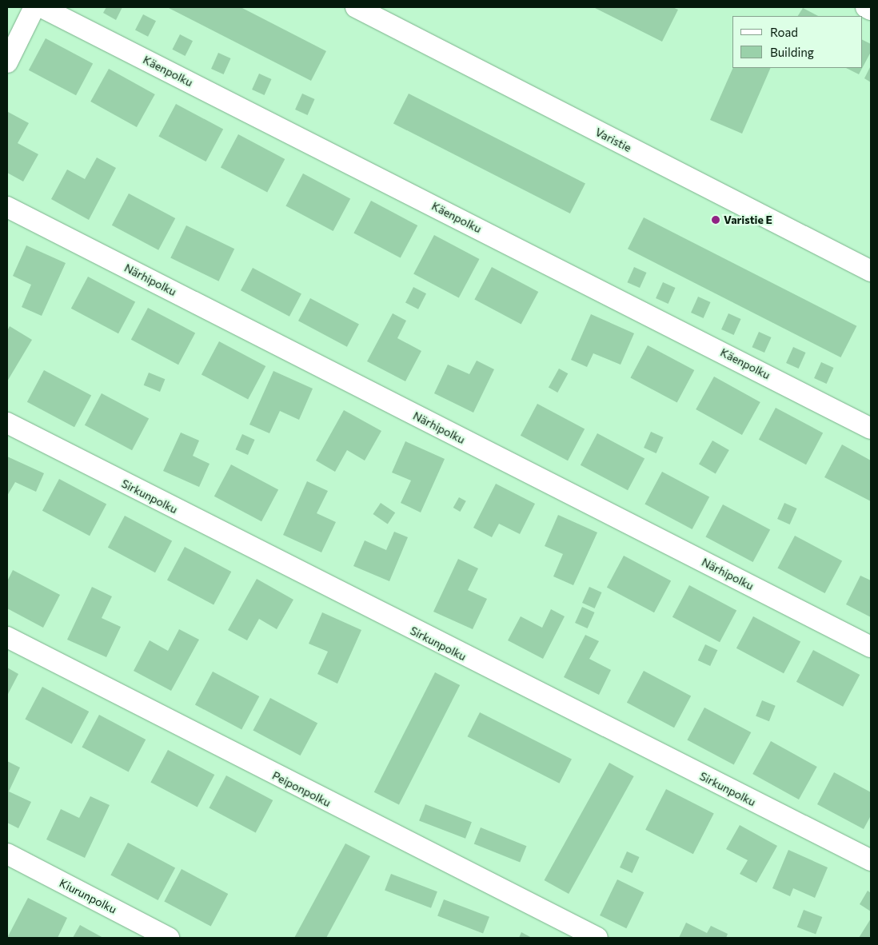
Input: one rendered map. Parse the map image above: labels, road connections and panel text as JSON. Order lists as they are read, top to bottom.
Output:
{
  "streets": {
    "street": [
      "Käenpolku",
      "Varistie",
      "Närhipolku",
      "Sirkunpolku",
      "Peiponpolku",
      "Kiurunpolku"
    ]
  },
  "places": ["Varistie E"],
  "legend": ["Road", "Building"]
}
